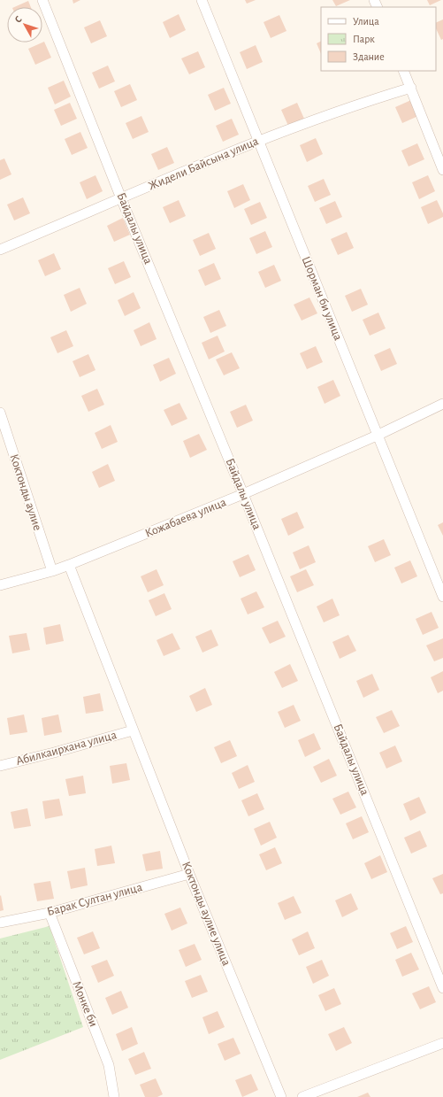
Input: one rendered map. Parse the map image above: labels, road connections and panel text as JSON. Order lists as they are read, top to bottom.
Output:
{
  "streets": {
    "street": [
      "Жидели Байсына улица",
      "Байдалы улица",
      "Шорман би улица",
      "Коктонды аулие",
      "Кожабаева улица",
      "Абилкаирхана улица",
      "Барак Султан улица",
      "Коктонды аулие улица",
      "Монке би"
    ]
  },
  "crossings": [
    ["Жидели Байсына улица", "Байдалы улица"],
    ["Жидели Байсына улица", "Шорман би улица"],
    ["Байдалы улица", "Кожабаева улица"],
    ["Шорман би улица", "Кожабаева улица"],
    ["Коктонды аулие", "Кожабаева улица"],
    ["Кожабаева улица", "Коктонды аулие улица"],
    ["Абилкаирхана улица", "Коктонды аулие улица"],
    ["Барак Султан улица", "Коктонды аулие улица"],
    ["Барак Султан улица", "Монке би"]
  ],
  "legend": ["Улица", "Парк", "Здание"],
  "north": "top left"
}
